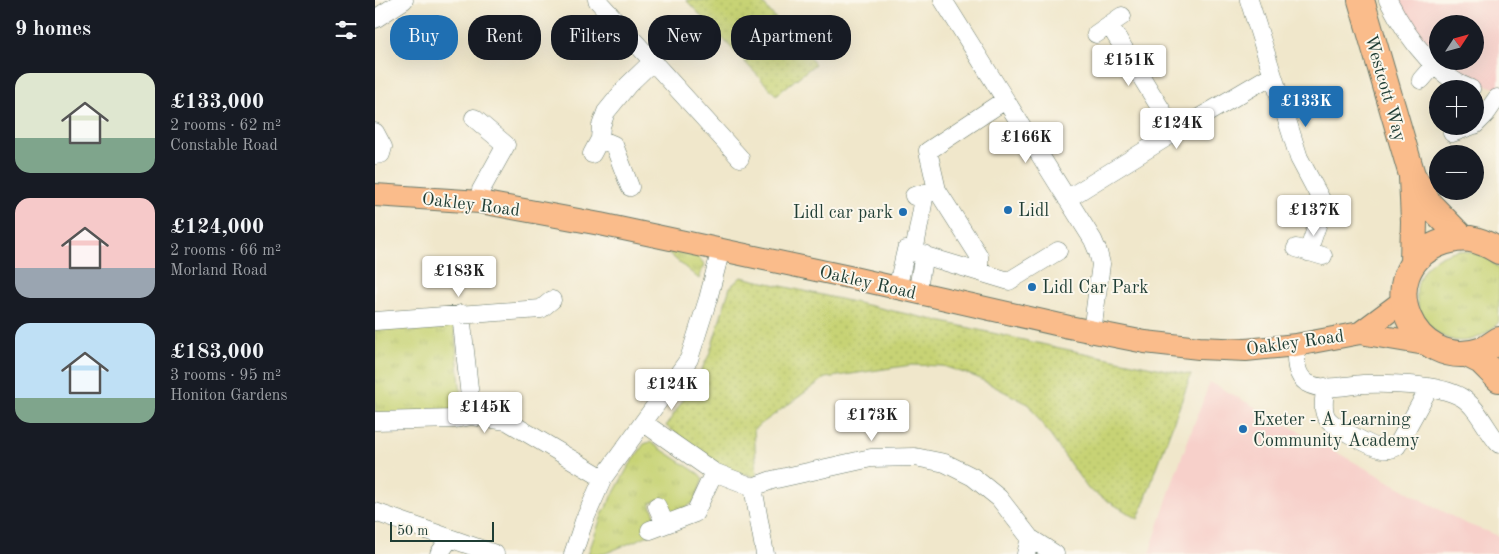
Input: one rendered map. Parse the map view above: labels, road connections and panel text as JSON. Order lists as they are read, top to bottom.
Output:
{
  "streets": {
    "highway": ["Westcott Way"],
    "main road": ["Oakley Road"]
  },
  "places": [
    "Lidl",
    "Lidl car park",
    "Lidl Car Park",
    "Exeter - A Learning Community Academy"
  ],
  "scale_bar": "50 m",
  "north": "top right",
  "page": {
    "heading": "9 homes",
    "map_buttons": ["+", "−"],
    "chip": [
      "Buy",
      "Rent",
      "Filters",
      "New",
      "Apartment"
    ],
    "price": [
      "£151K",
      "£133K",
      "£124K",
      "£166K",
      "£137K",
      "£183K",
      "£124K",
      "£145K",
      "£173K"
    ],
    "list": [
      {
        "name": "£133,000",
        "note": "2 rooms · 62 m² · Constable Road"
      },
      {
        "name": "£124,000",
        "note": "2 rooms · 66 m² · Morland Road"
      },
      {
        "name": "£183,000",
        "note": "3 rooms · 95 m² · Honiton Gardens"
      }
    ],
    "scale": "50 m"
  }
}
